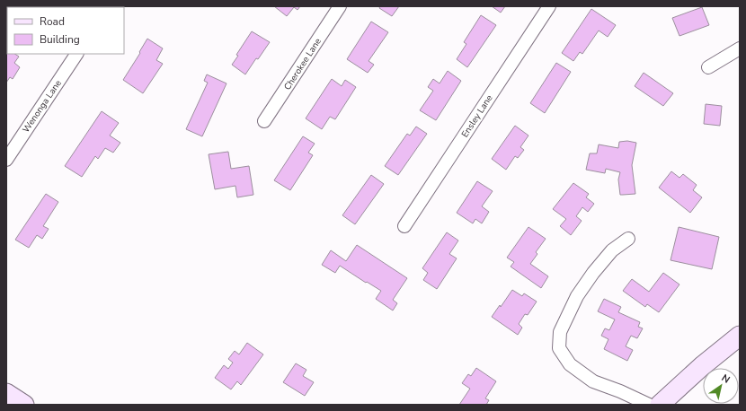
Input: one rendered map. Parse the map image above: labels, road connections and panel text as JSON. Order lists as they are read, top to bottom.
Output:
{
  "streets": {
    "street": ["Cherokee Lane", "Wenonga Lane", "Ensley Lane"]
  },
  "legend": ["Road", "Building"],
  "north": "top right"
}
